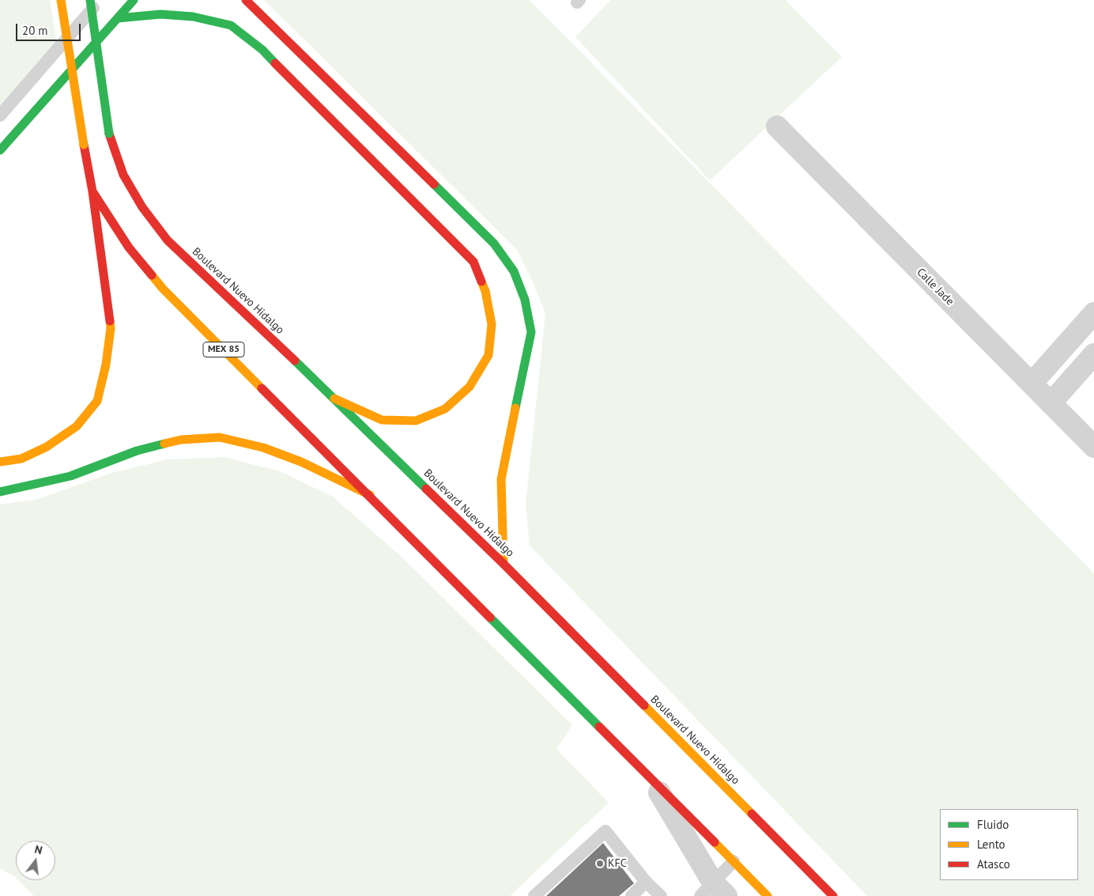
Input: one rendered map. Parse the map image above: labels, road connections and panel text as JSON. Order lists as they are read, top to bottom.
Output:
{
  "streets": {
    "main road": ["Boulevard Nuevo Hidalgo", "MEX 85"],
    "street": ["Calle Jade"]
  },
  "places": ["KFC"],
  "legend": ["Fluido", "Lento", "Atasco"],
  "scale_bar": "20 m",
  "north": "top"
}
